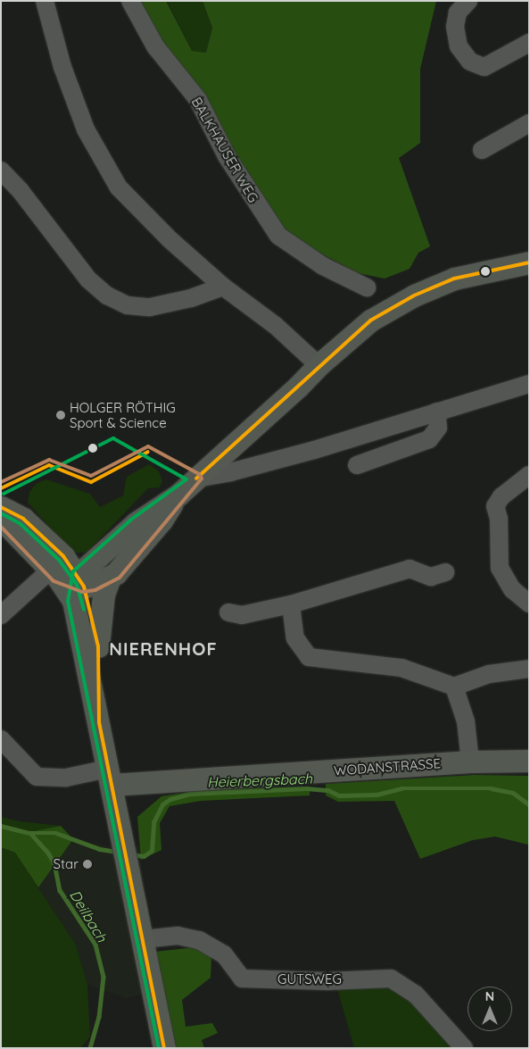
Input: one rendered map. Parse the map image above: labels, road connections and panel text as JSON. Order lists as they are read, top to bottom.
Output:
{
  "streets": {
    "main road": ["WODANSTRASSE"],
    "street": ["BALKHAUSER WEG", "GUTSWEG"]
  },
  "districts": ["NIERENHOF"],
  "water": ["Heierbergsbach", "Deilbach"],
  "places": ["HOLGER RÖTHIG Sport & Science", "Star"],
  "north": "top"
}
